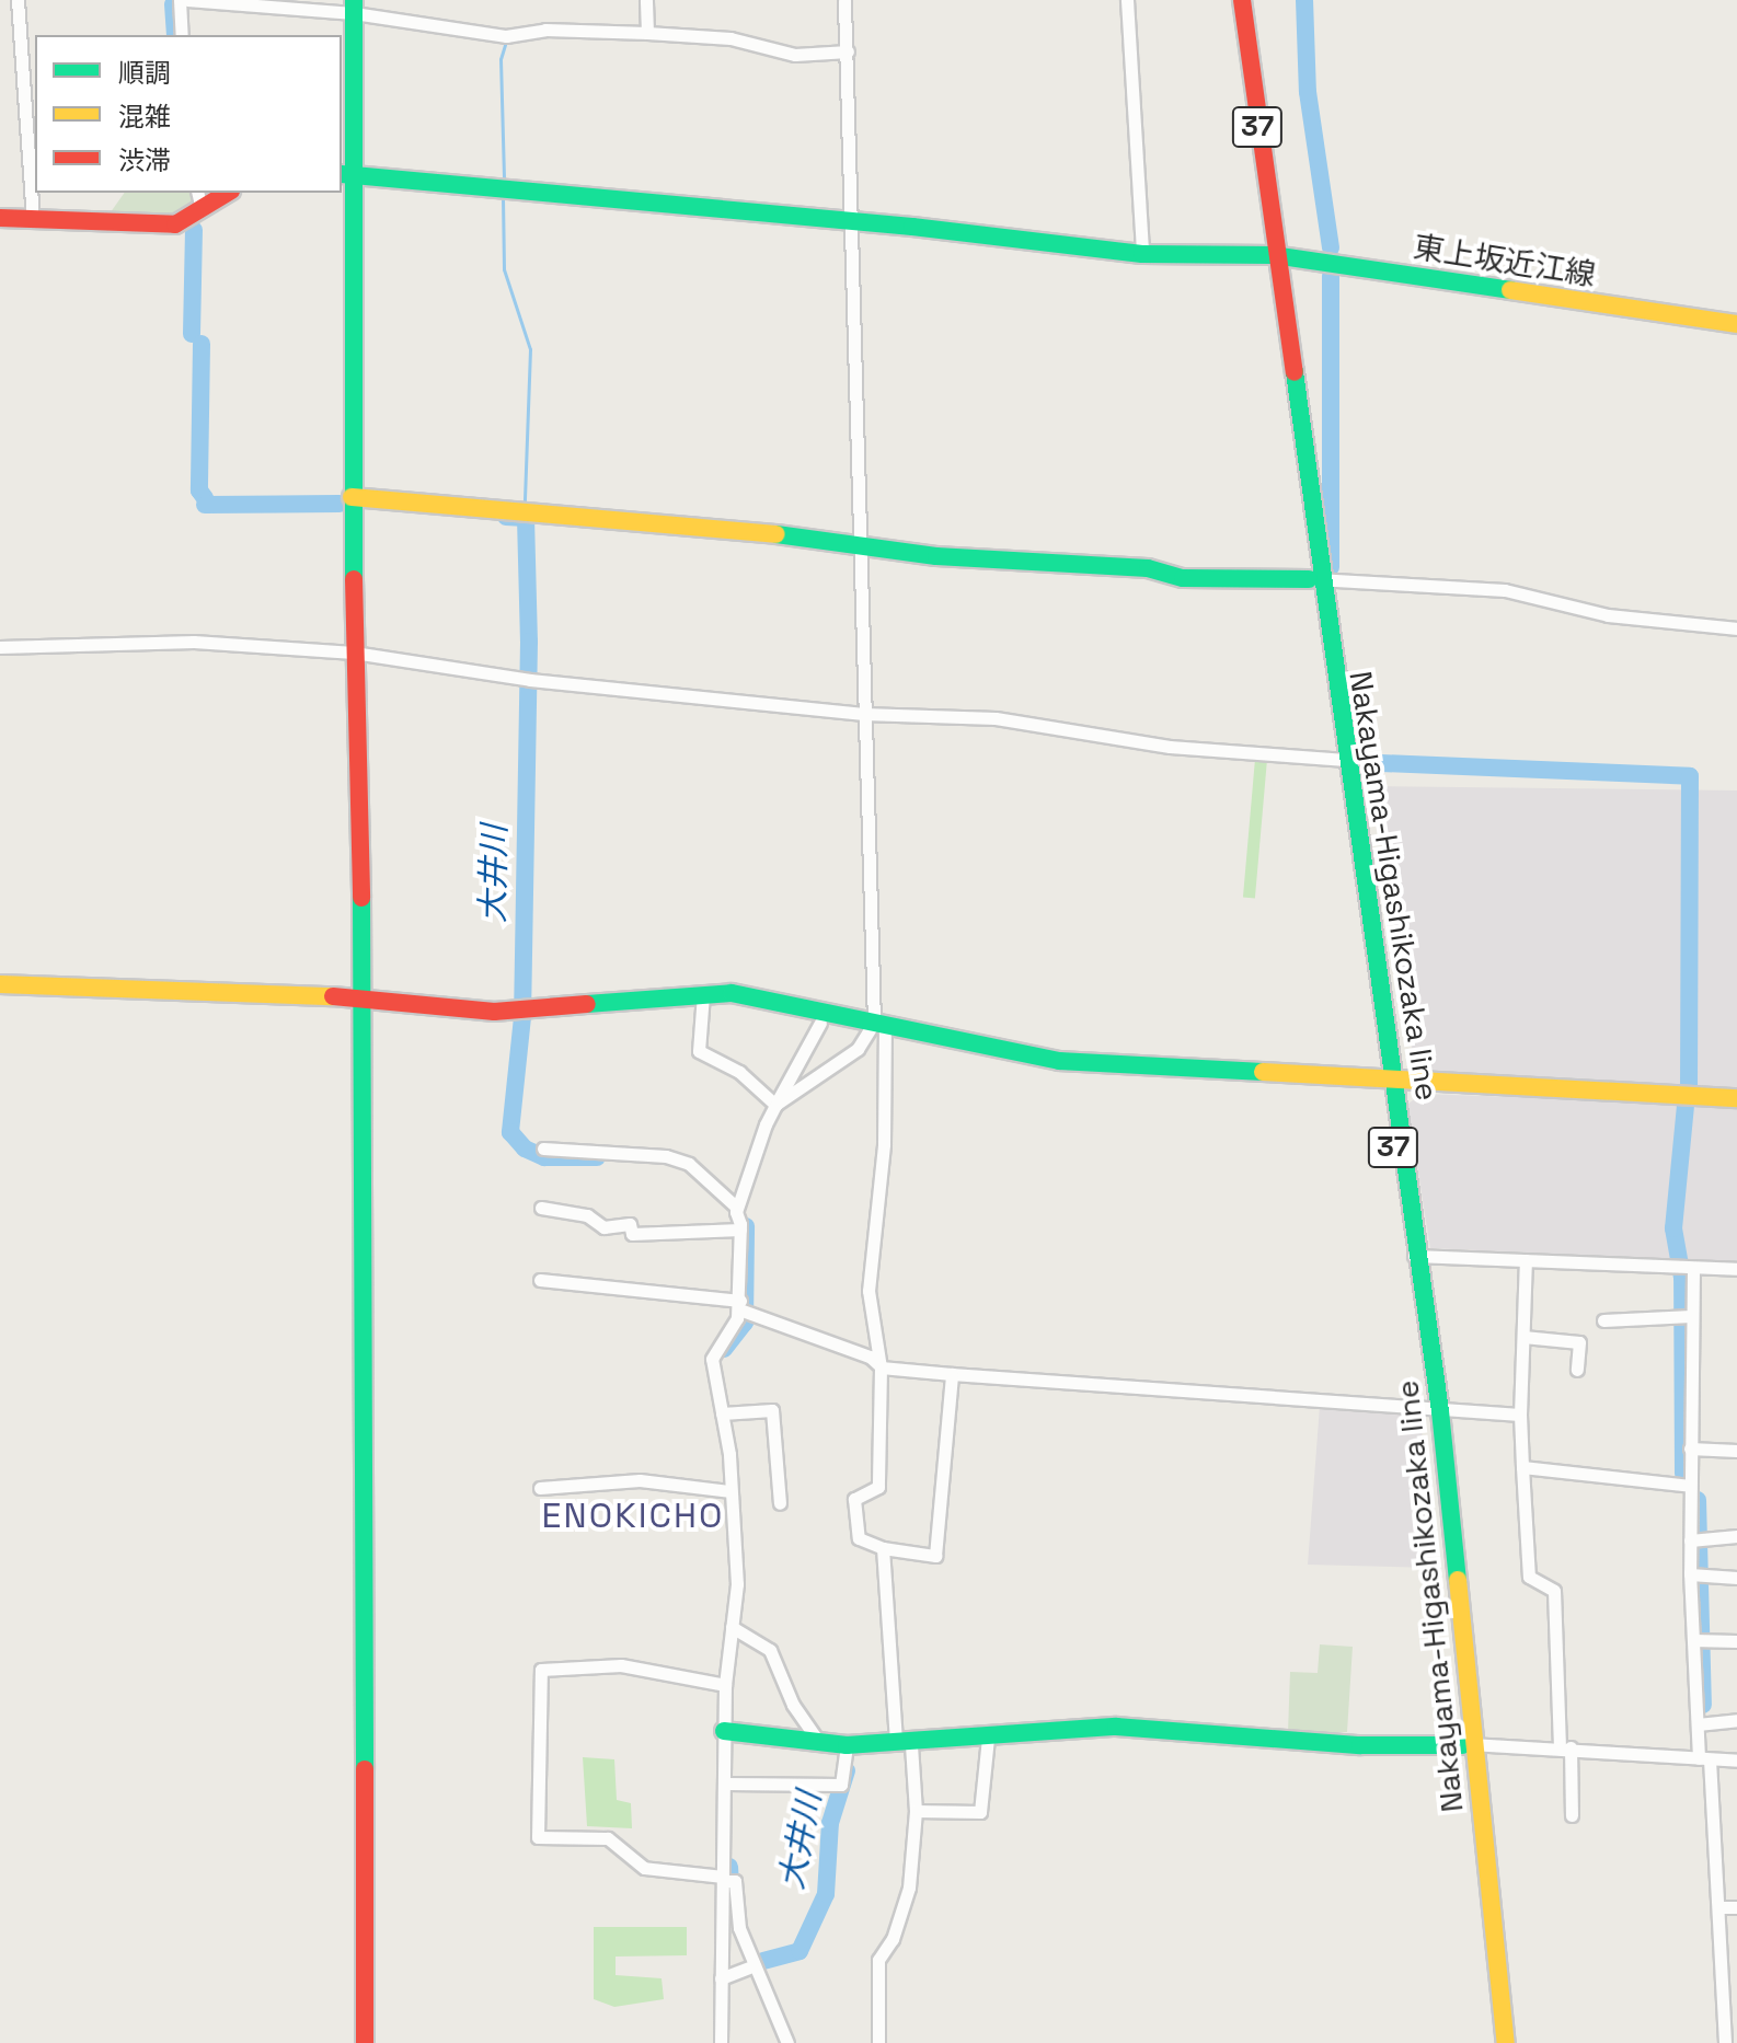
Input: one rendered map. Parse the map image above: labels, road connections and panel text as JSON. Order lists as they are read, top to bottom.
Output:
{
  "streets": {
    "street": ["37", "東上坂近江線", "Nakayama-Higashikozaka line"]
  },
  "crossings": [
    ["東上坂近江線", "Nakayama-Higashikozaka line"]
  ],
  "districts": ["ENOKICHO"],
  "water": ["大井川"],
  "legend": ["順調", "混雑", "渋滞"]
}
